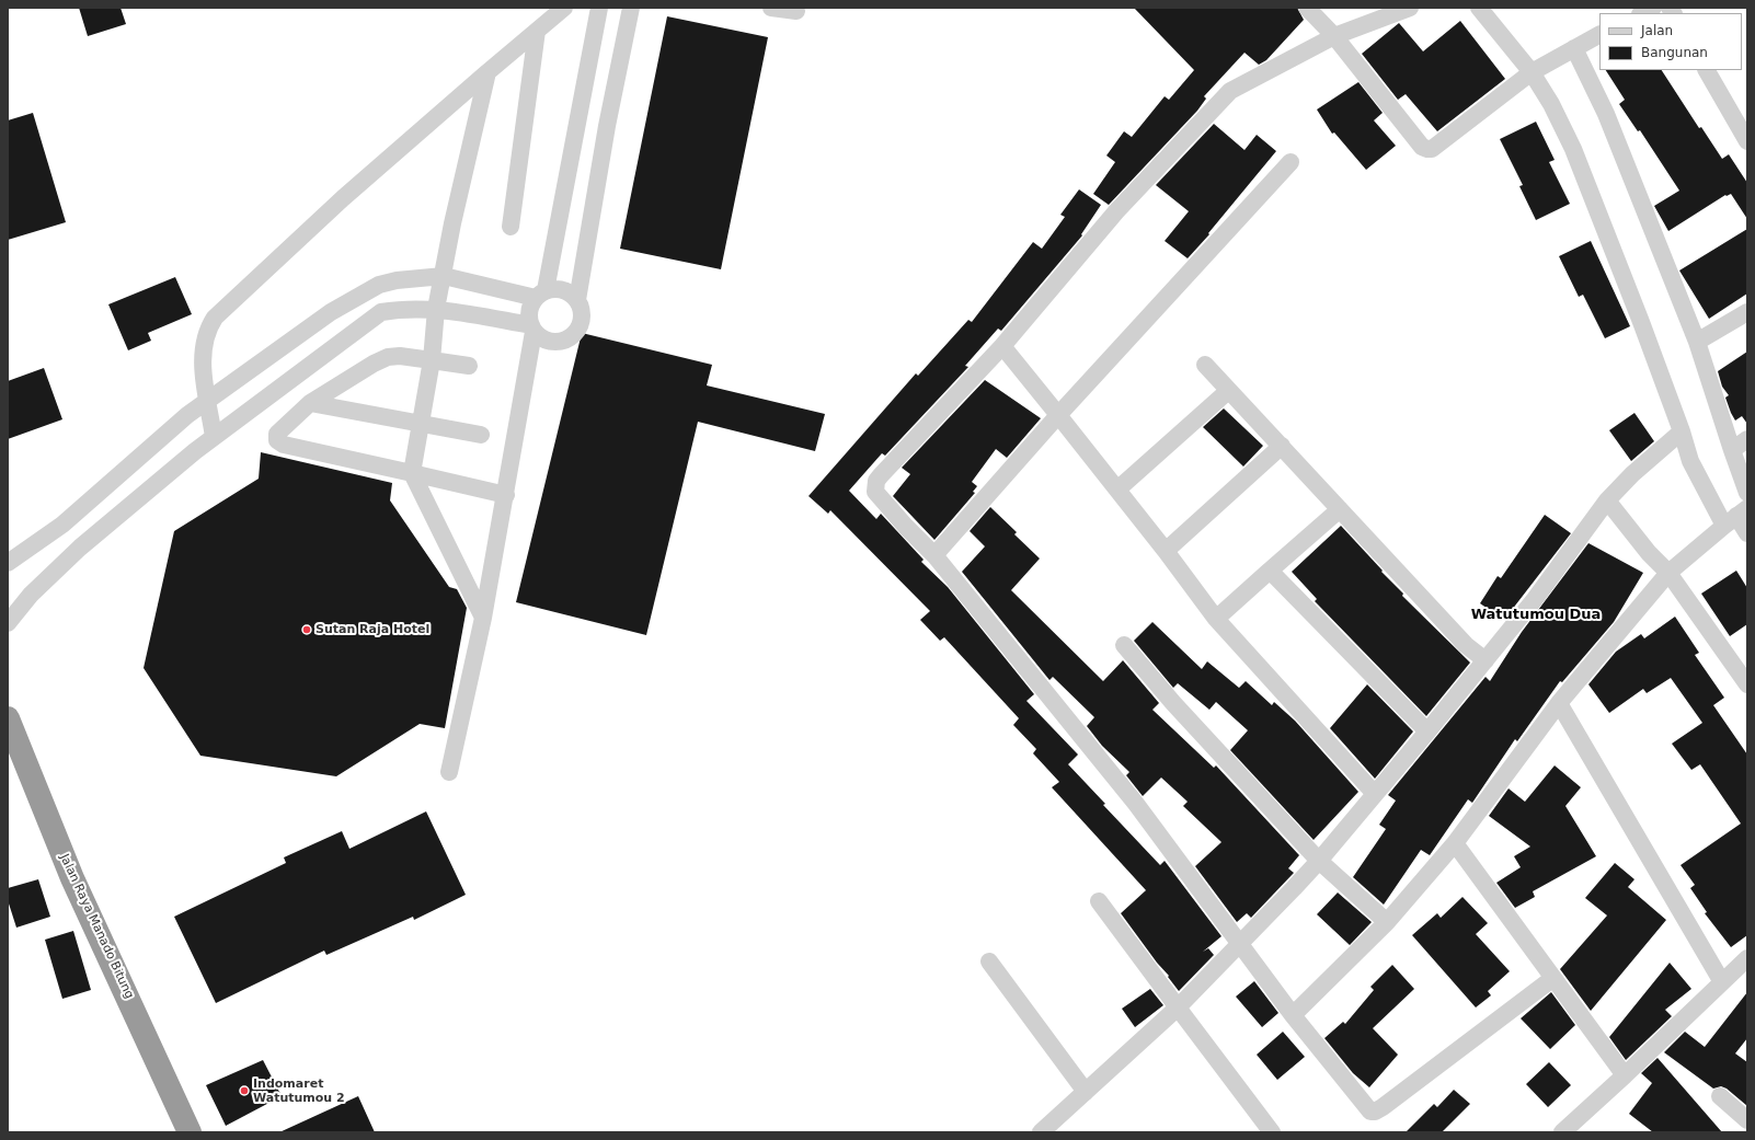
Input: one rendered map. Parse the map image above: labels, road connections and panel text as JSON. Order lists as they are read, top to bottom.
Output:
{
  "streets": {
    "highway": ["Jalan Raya Manado Bitung"]
  },
  "districts": ["Watutumou Dua"],
  "places": ["Sutan Raja Hotel", "Indomaret Watutumou 2"],
  "legend": ["Jalan", "Bangunan"]
}
